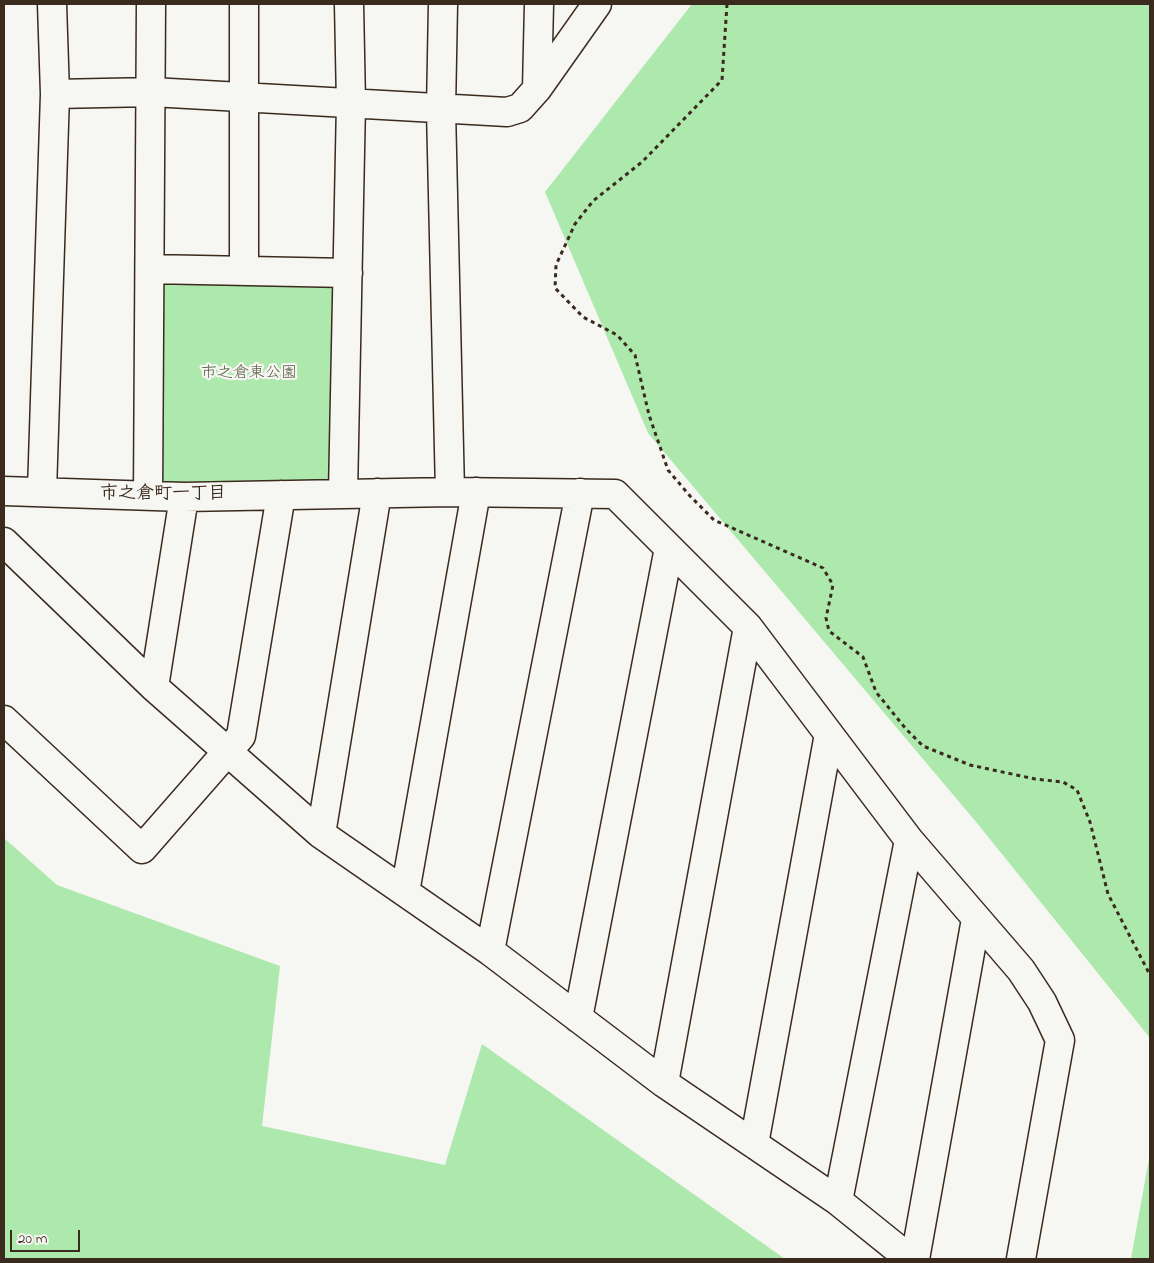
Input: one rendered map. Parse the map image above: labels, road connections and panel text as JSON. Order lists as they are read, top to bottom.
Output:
{
  "districts": ["市之倉町一丁目"],
  "parks": ["市之倉東公園"],
  "scale_bar": "20 m"
}
